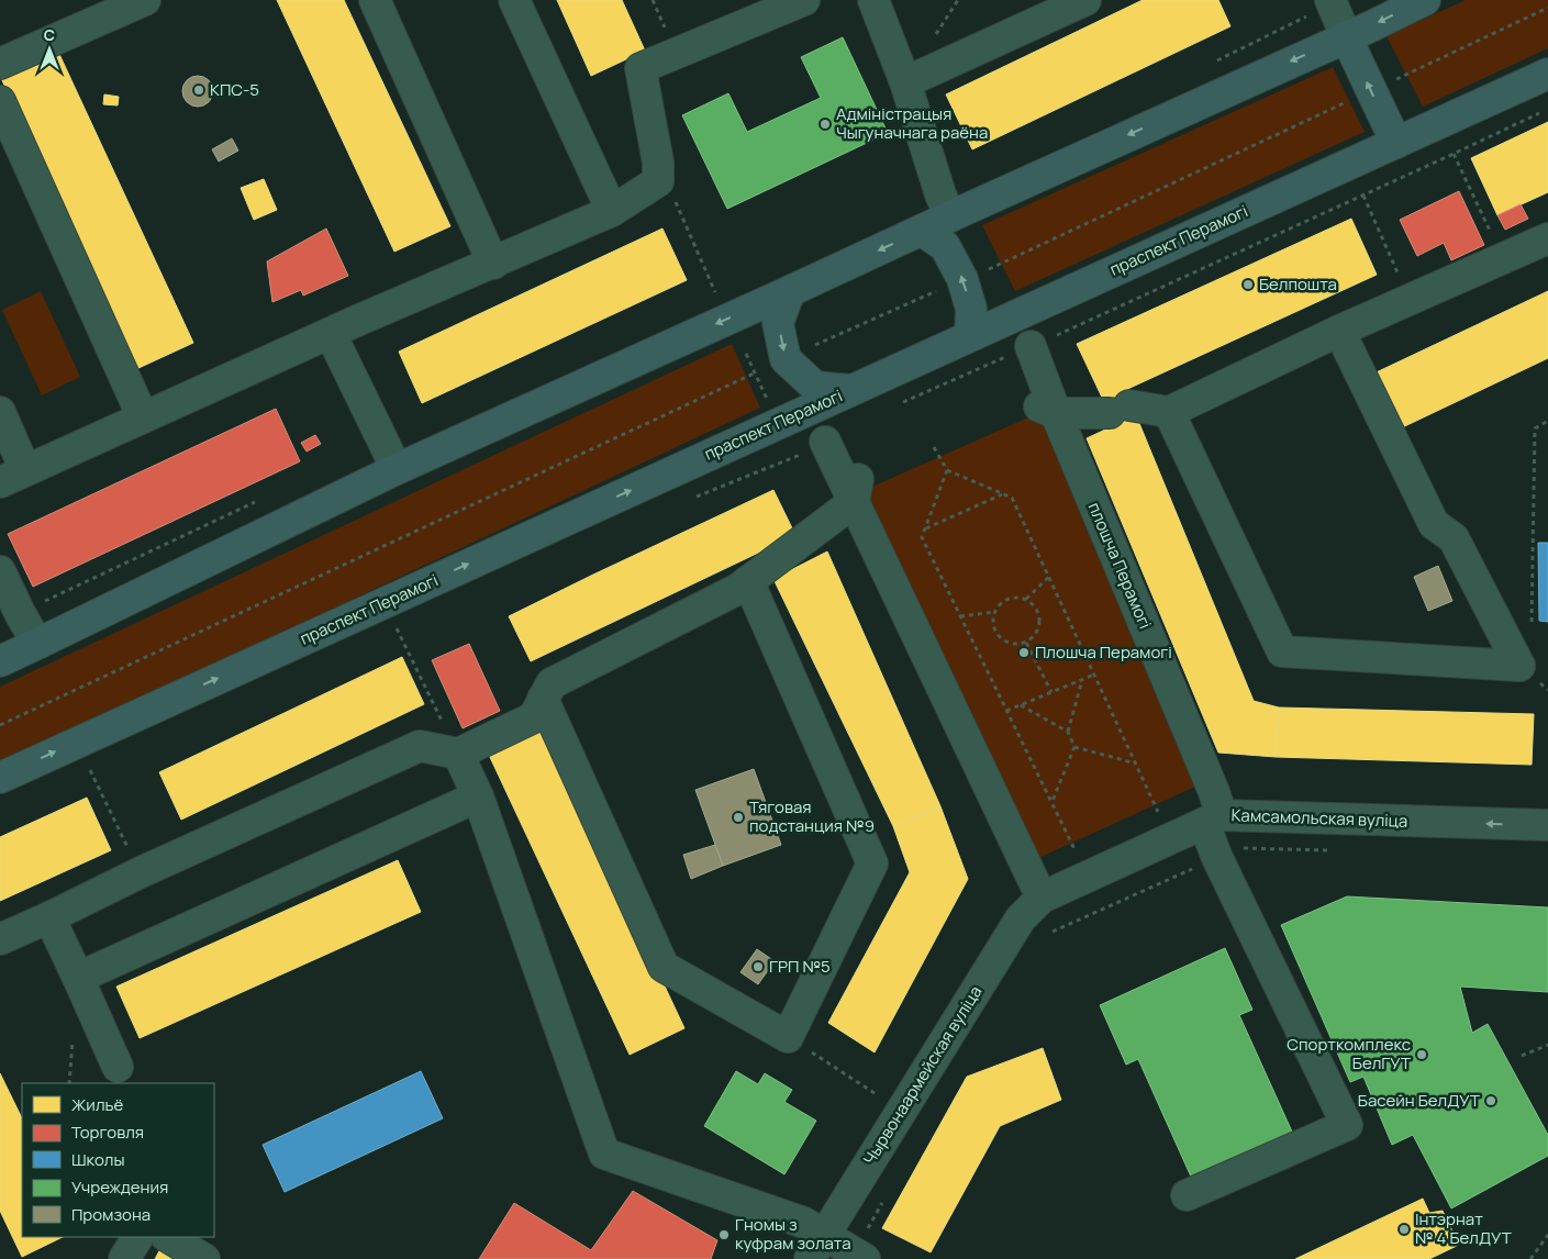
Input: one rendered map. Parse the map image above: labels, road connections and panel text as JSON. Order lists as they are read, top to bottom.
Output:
{
  "streets": {
    "main road": ["праспект Перамогі"],
    "street": ["плошча Перамогі", "Камсамольская вуліца", "Чырвонаармейская вуліца"]
  },
  "crossings": [
    ["плошча Перамогі", "Камсамольская вуліца"],
    ["Камсамольская вуліца", "Чырвонаармейская вуліца"]
  ],
  "one_way": ["Камсамольская вуліца"],
  "places": [
    "КПС-5",
    "Адміністрацыя Чыгуначнага раёна",
    "Белпошта",
    "Плошча Перамогі",
    "Тяговая подстанция №9",
    "ГРП №5",
    "Спорткомплекс БелГУТ",
    "Басейн БелДУТ",
    "Інтэрнат № 4 БелДУТ",
    "Гномы з куфрам золата"
  ],
  "legend": [
    "Жильё",
    "Торговля",
    "Школы",
    "Учреждения",
    "Промзона"
  ],
  "north": "top"
}
